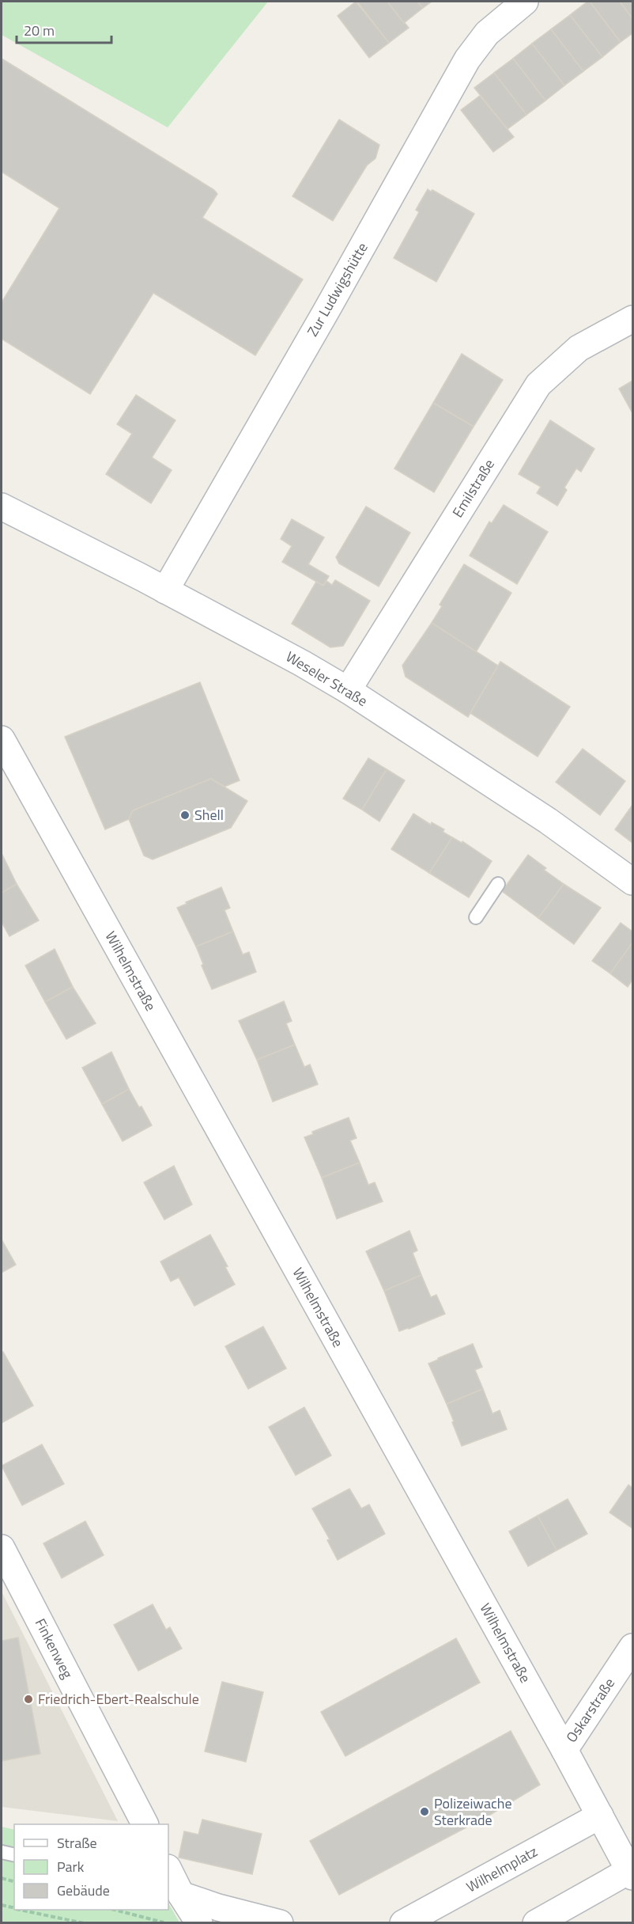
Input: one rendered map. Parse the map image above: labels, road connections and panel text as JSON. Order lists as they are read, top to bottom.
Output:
{
  "streets": {
    "street": [
      "Zur Ludwigshütte",
      "Emilstraße",
      "Weseler Straße",
      "Wilhelmstraße",
      "Finkenweg",
      "Oskarstraße",
      "Wilhelmplatz"
    ]
  },
  "crossings": [
    ["Zur Ludwigshütte", "Weseler Straße"],
    ["Emilstraße", "Weseler Straße"],
    ["Wilhelmstraße", "Oskarstraße"],
    ["Wilhelmstraße", "Wilhelmplatz"]
  ],
  "places": ["Shell", "Friedrich-Ebert-Realschule", "Polizeiwache Sterkrade"],
  "legend": ["Straße", "Park", "Gebäude"],
  "scale_bar": "20 m"
}
